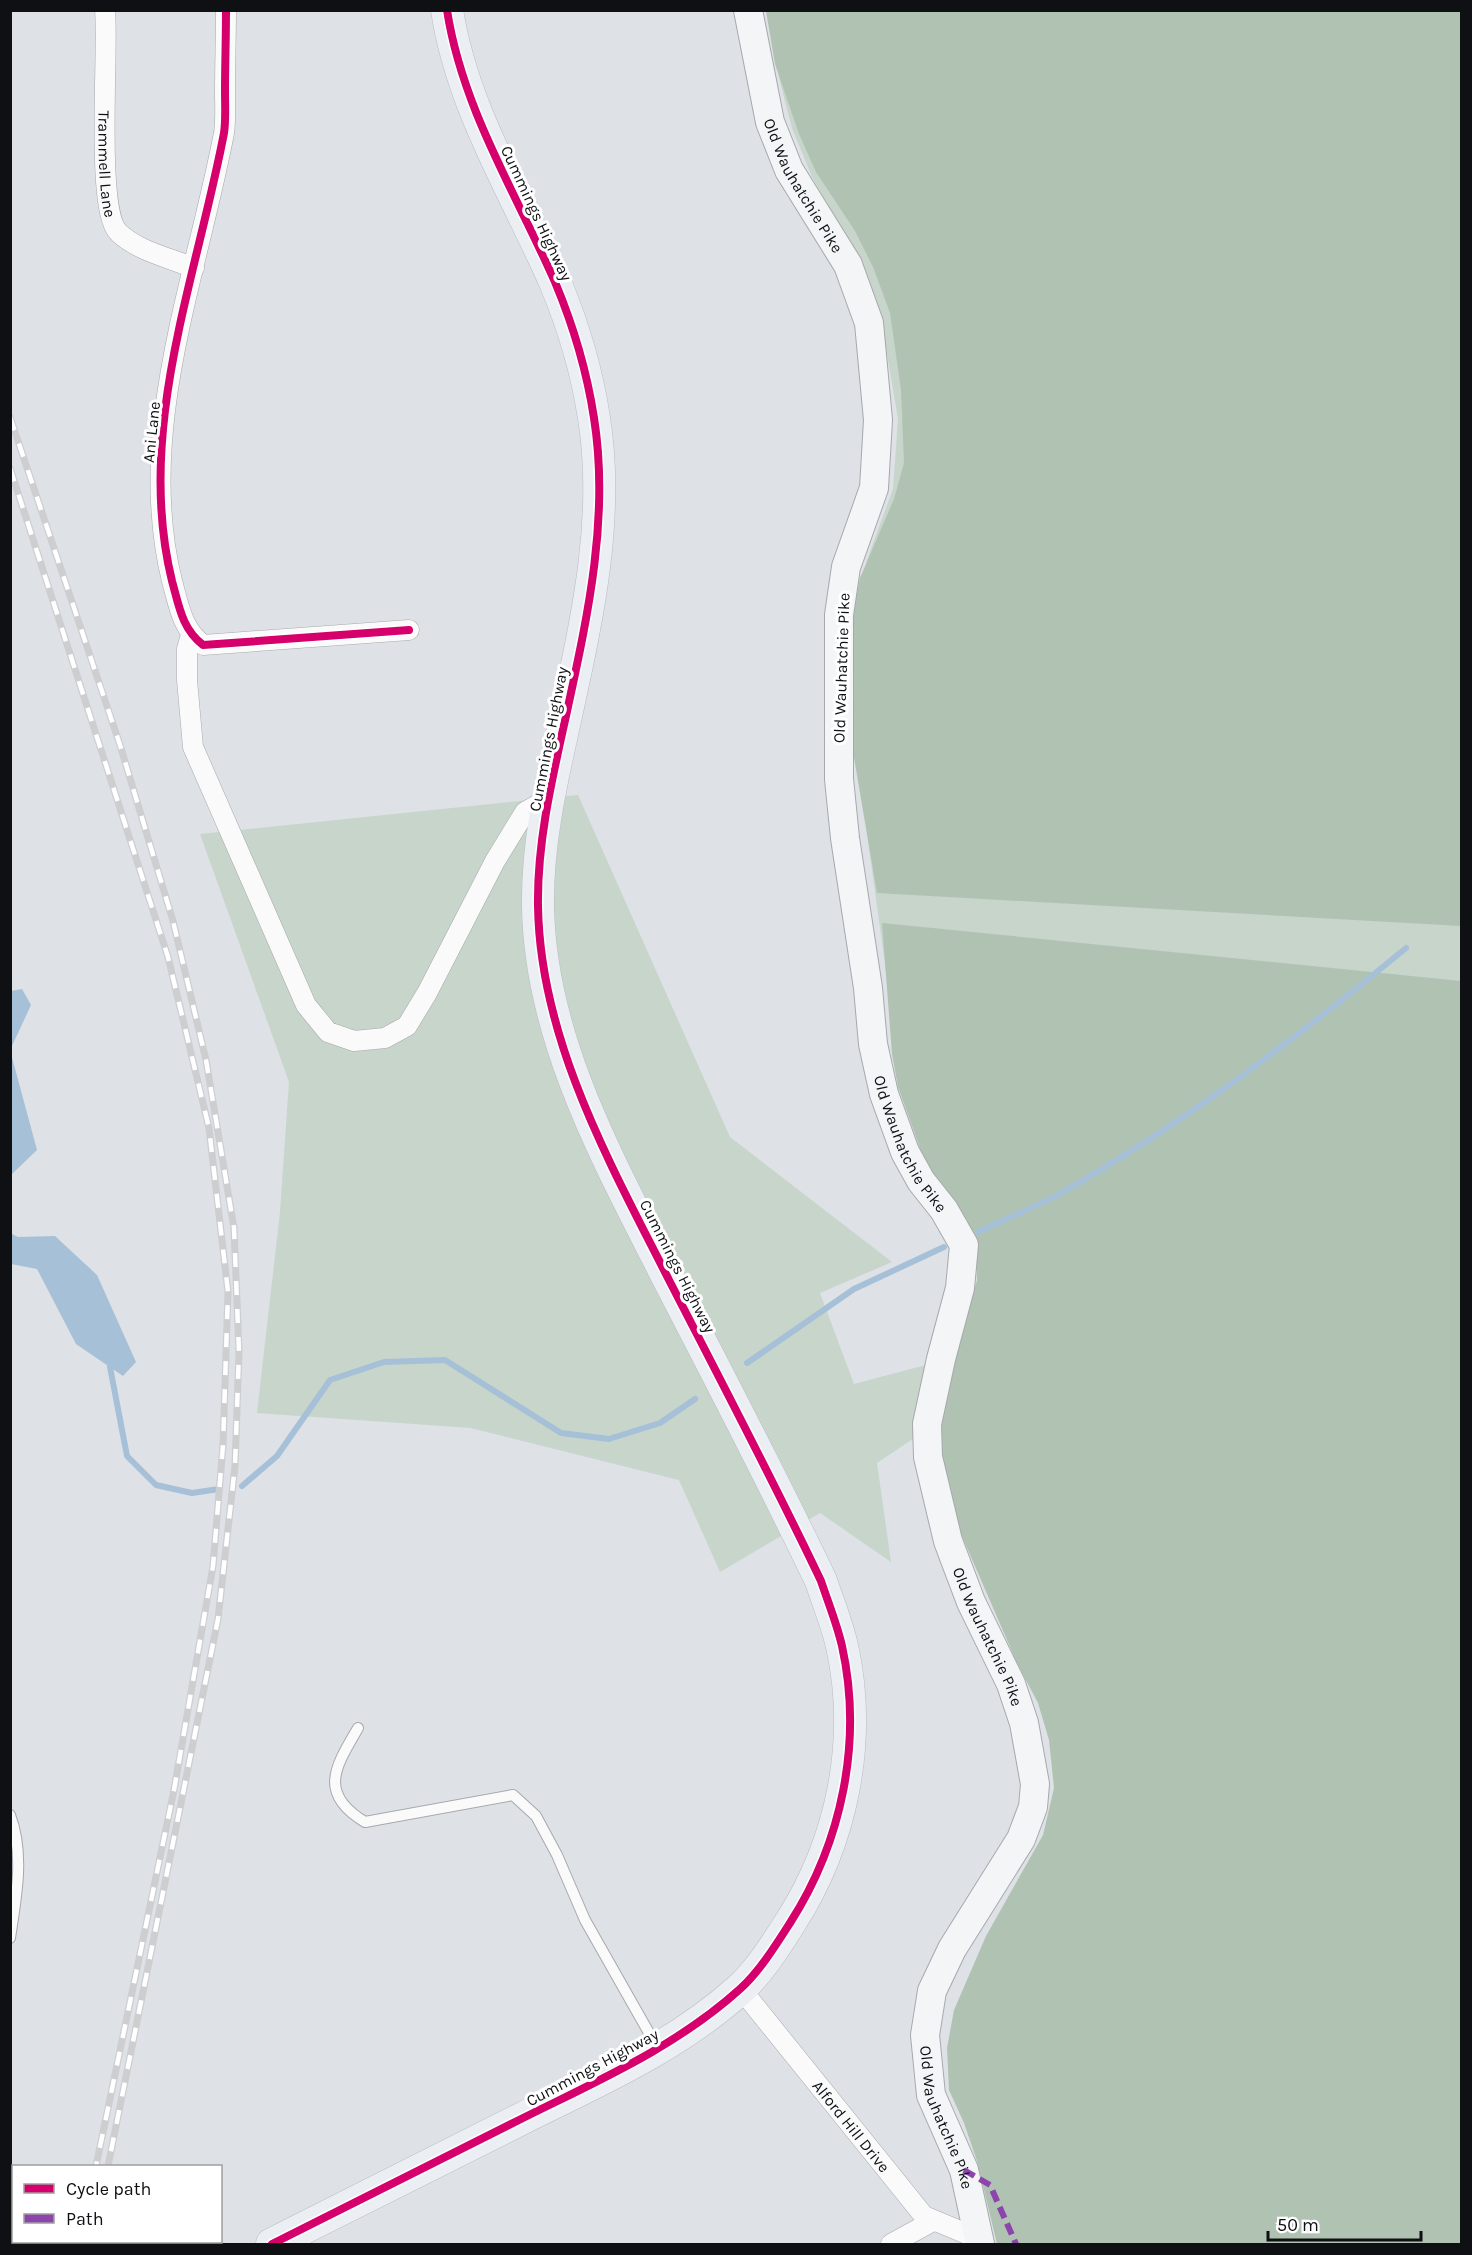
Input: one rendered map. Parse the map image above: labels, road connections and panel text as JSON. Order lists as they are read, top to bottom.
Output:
{
  "streets": {
    "main road": ["Old Wauhatchie Pike", "Cummings Highway"],
    "street": ["Trammell Lane", "Ani Lane", "Alford Hill Drive"]
  },
  "crossings": [
    ["Trammell Lane", "Ani Lane"],
    ["Old Wauhatchie Pike", "Alford Hill Drive"],
    ["Cummings Highway", "Alford Hill Drive"]
  ],
  "legend": ["Cycle path", "Path"],
  "scale_bar": "50 m"
}
